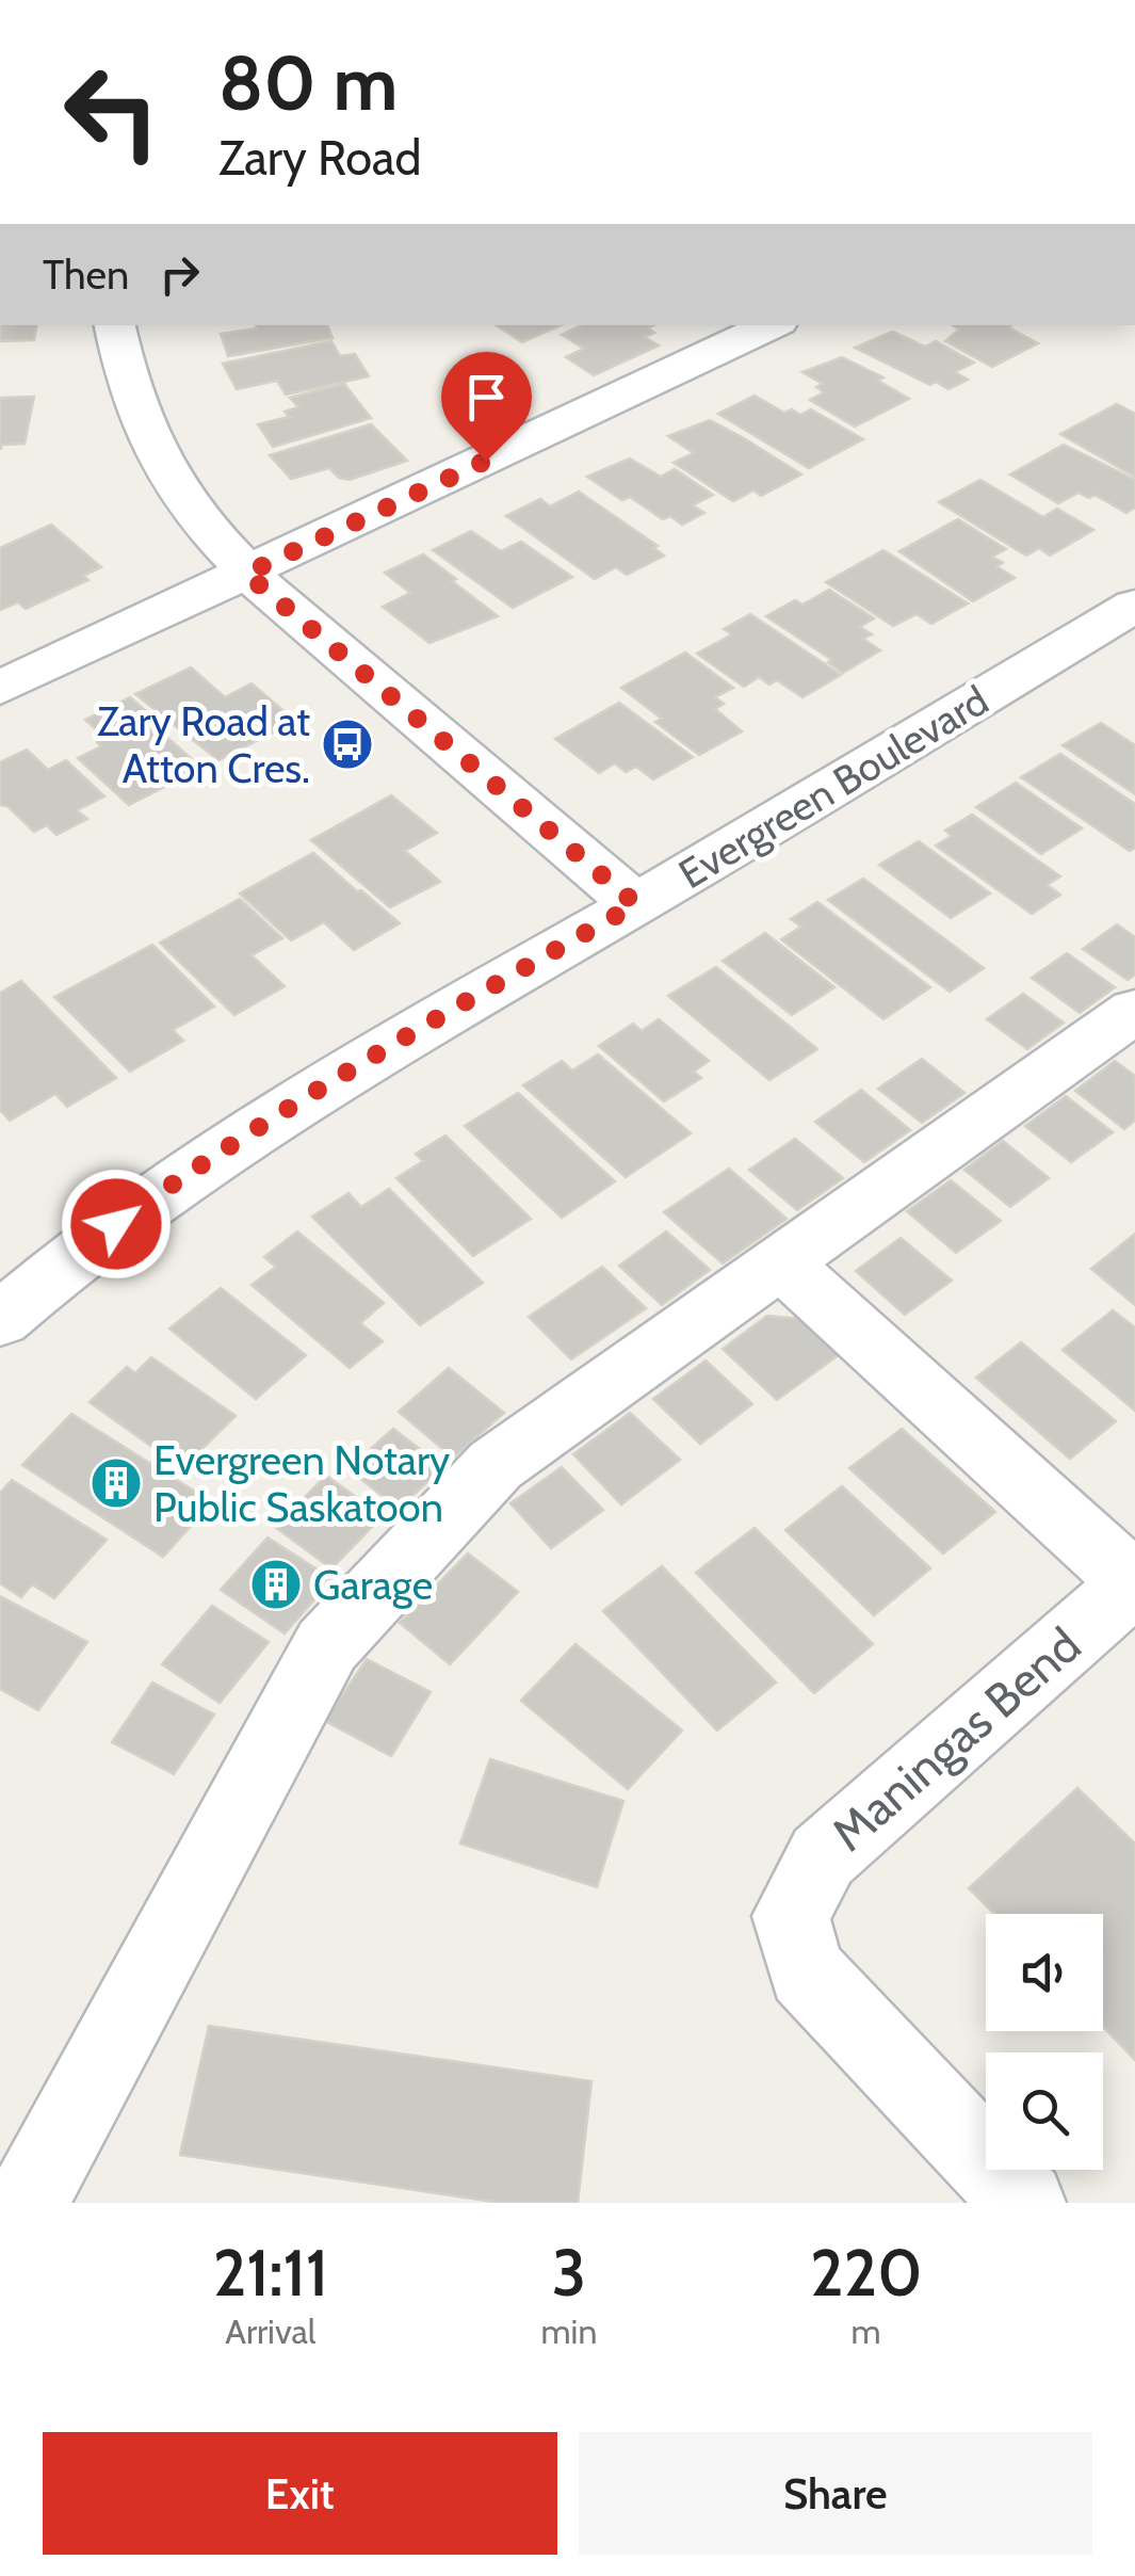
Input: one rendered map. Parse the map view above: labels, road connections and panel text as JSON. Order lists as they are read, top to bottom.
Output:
{
  "streets": {
    "street": ["Evergreen Boulevard", "Maningas Bend"]
  },
  "places": {
    "bus stop": ["Zary Road at Atton Cres."],
    "building": ["Evergreen Notary Public Saskatoon", "Garage"]
  },
  "page": {
    "turn": ["80 m", "Zary Road"],
    "then": "Then",
    "eta": [
      "21:11",
      "Arrival",
      "3",
      "min",
      "220",
      "m"
    ],
    "buttons": ["Exit", "Share"]
  }
}
